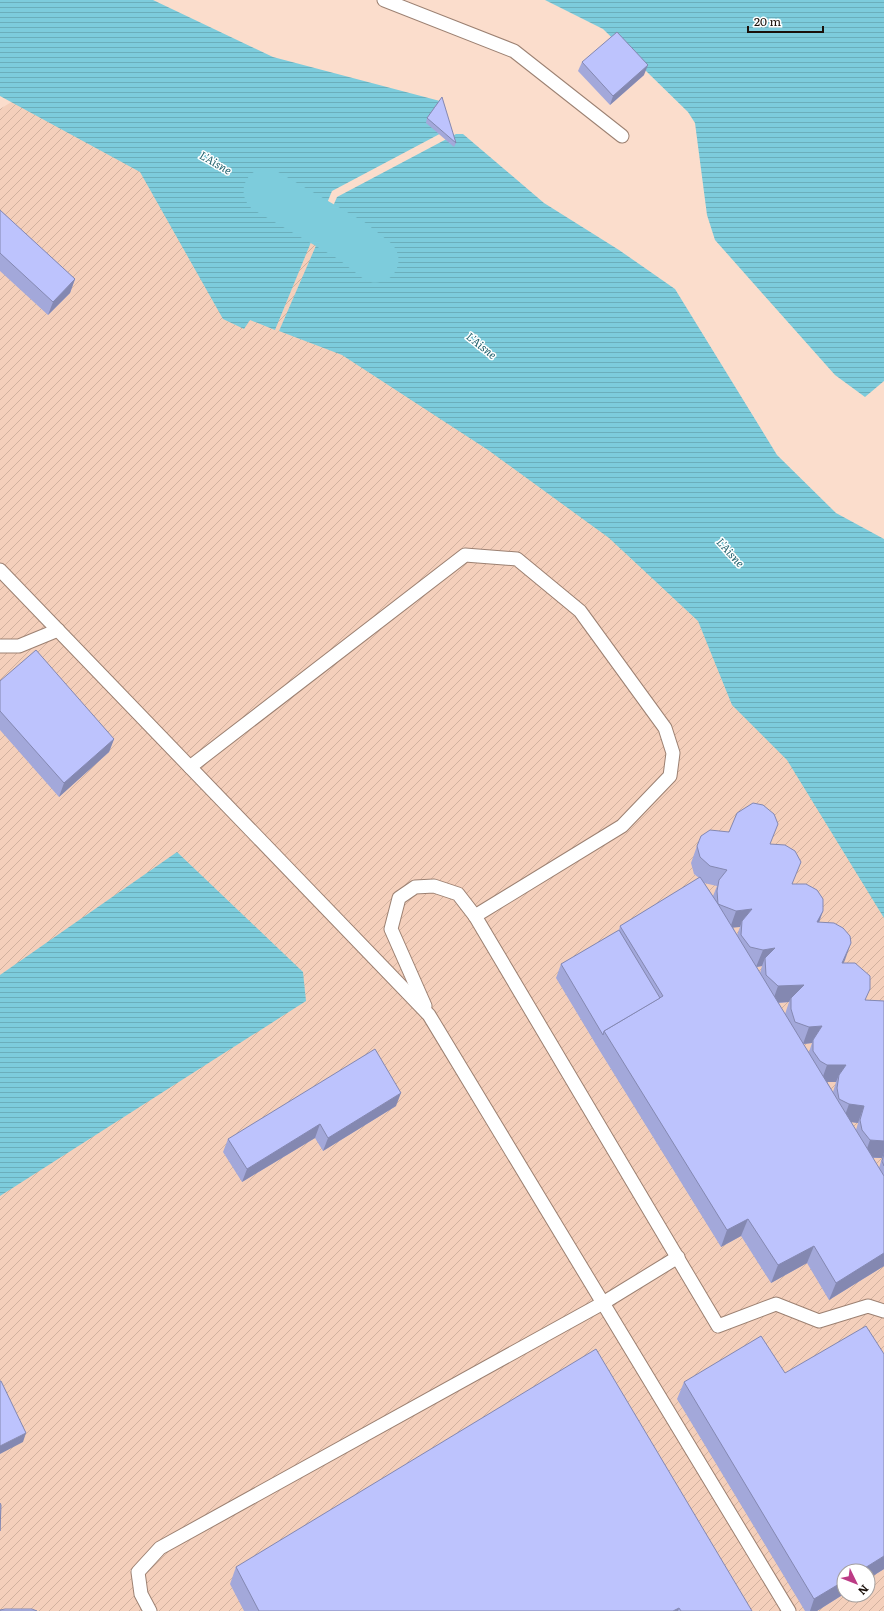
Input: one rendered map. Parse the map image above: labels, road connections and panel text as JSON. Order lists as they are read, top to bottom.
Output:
{
  "water": ["L'Aisne"],
  "scale_bar": "20 m",
  "north": "bottom right"
}
